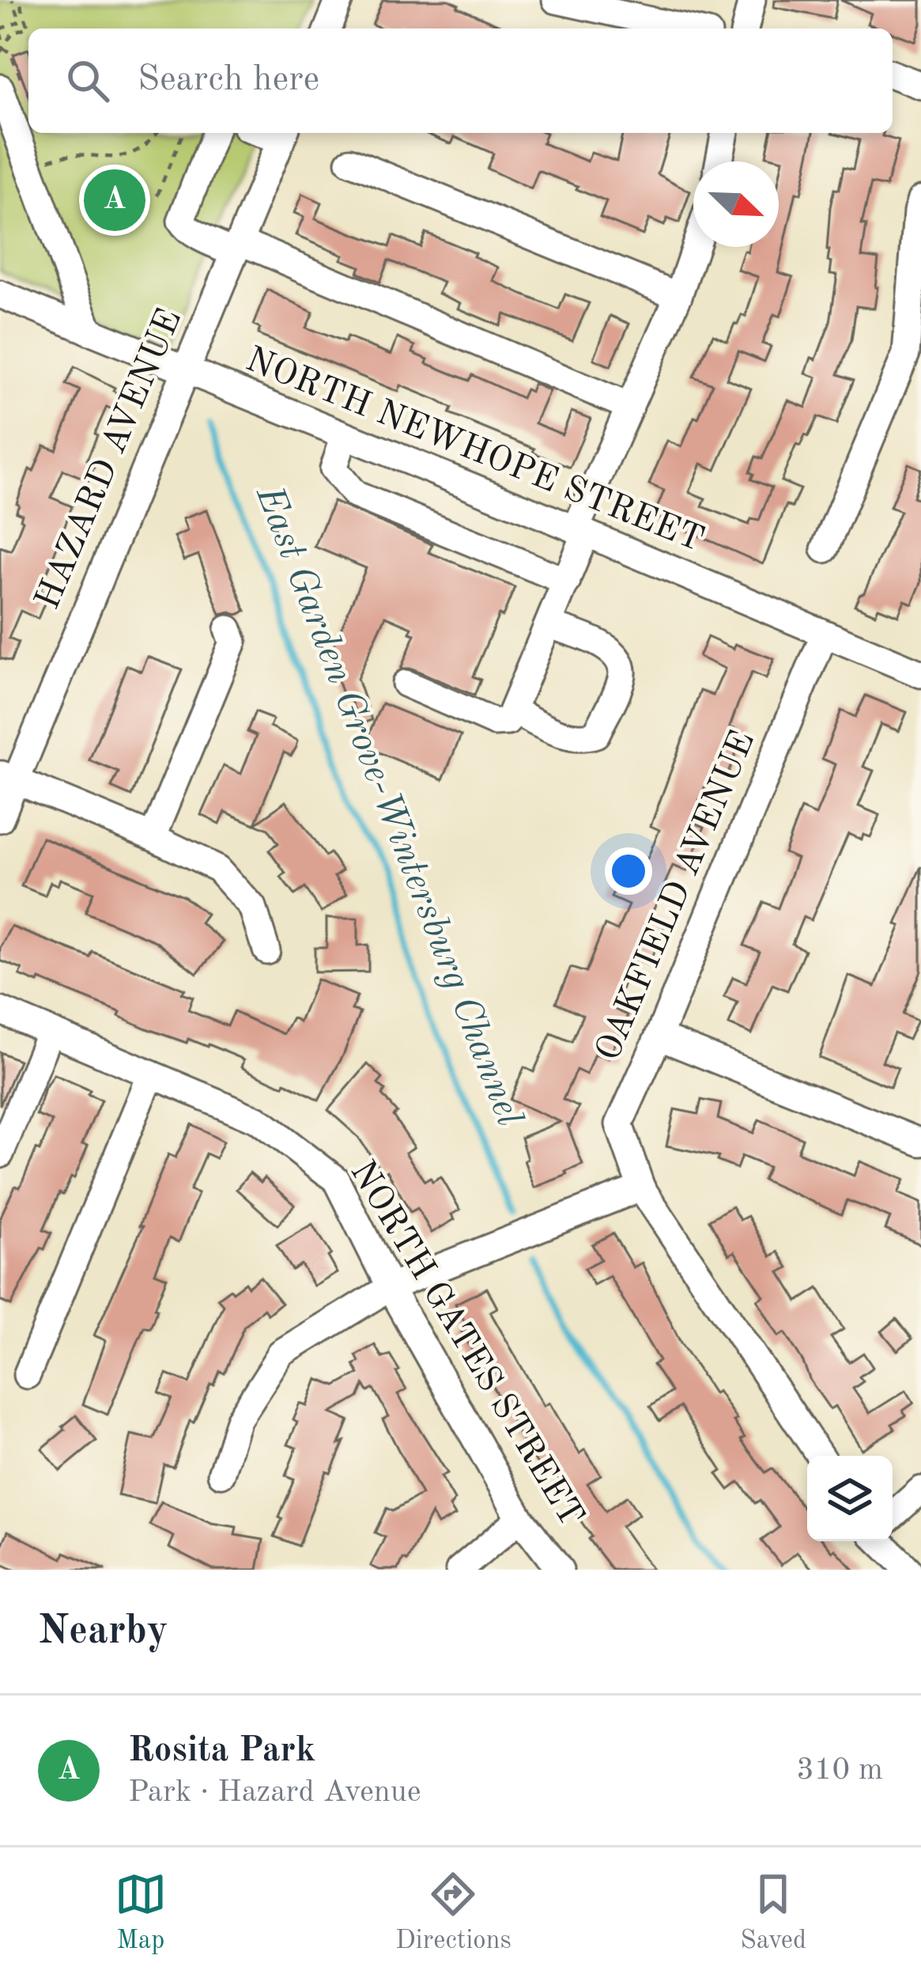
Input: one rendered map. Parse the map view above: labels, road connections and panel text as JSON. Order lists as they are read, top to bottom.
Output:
{
  "streets": {
    "street": [
      "NORTH NEWHOPE STREET",
      "HAZARD AVENUE",
      "OAKFIELD AVENUE",
      "NORTH GATES STREET"
    ]
  },
  "crossings": [
    ["NORTH NEWHOPE STREET", "HAZARD AVENUE"],
    ["NORTH NEWHOPE STREET", "OAKFIELD AVENUE"]
  ],
  "water": ["East Garden Grove-Wintersburg Channel"],
  "north": "bottom right",
  "page": {
    "search": "Search here",
    "pins": "A",
    "heading": "Nearby",
    "list": [
      {
        "mark": "A",
        "name": "Rosita Park",
        "note": "Park · Hazard Avenue",
        "value": "310 m"
      }
    ],
    "nav": ["Map", "Directions", "Saved"]
  }
}
